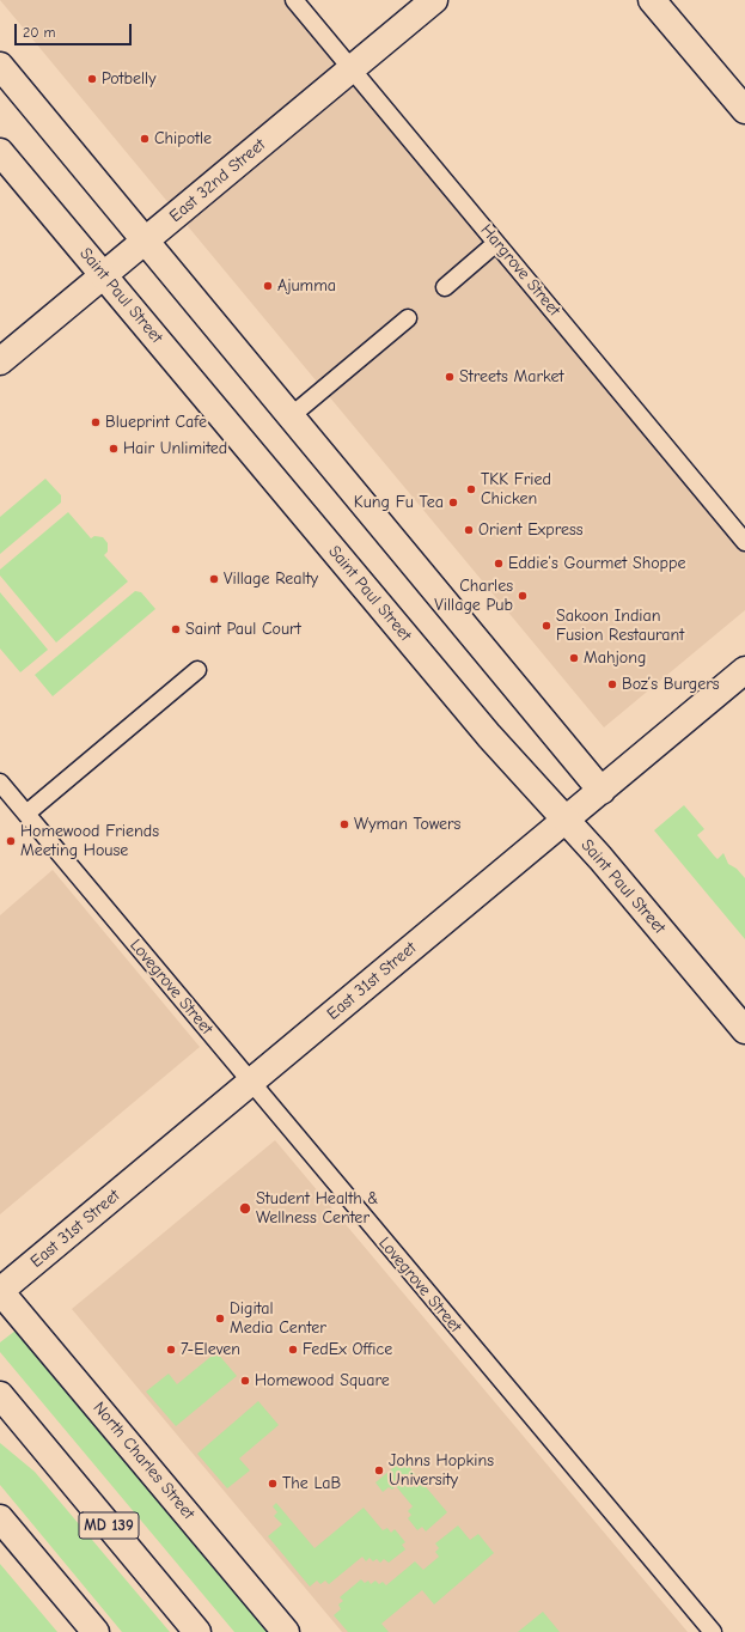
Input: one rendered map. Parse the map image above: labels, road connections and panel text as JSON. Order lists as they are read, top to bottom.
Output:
{
  "streets": {
    "street": [
      "East 32nd Street",
      "Saint Paul Street",
      "East 31st Street",
      "North Charles Street",
      "MD 139"
    ],
    "lane": ["Hargrove Street", "Lovegrove Street"]
  },
  "crossings": [
    ["East 32nd Street", "Hargrove Street"],
    ["East 32nd Street", "Saint Paul Street"],
    ["Saint Paul Street", "East 31st Street"],
    ["East 31st Street", "Lovegrove Street"],
    ["East 31st Street", "North Charles Street"]
  ],
  "places": [
    "Potbelly",
    "Chipotle",
    "Ajumma",
    "Streets Market",
    "Blueprint Cafe",
    "Hair Unlimited",
    "TKK Fried Chicken",
    "Kung Fu Tea",
    "Orient Express",
    "Eddie’s Gourmet Shoppe",
    "Village Realty",
    "Charles Village Pub",
    "Sakoon Indian Fusion Restaurant",
    "Saint Paul Court",
    "Mahjong",
    "Boz’s Burgers",
    "Wyman Towers",
    "Homewood Friends Meeting House",
    "Student Health & Wellness Center",
    "Digital Media Center",
    "7-Eleven",
    "FedEx Office",
    "Homewood Square",
    "Johns Hopkins University",
    "The LaB"
  ],
  "scale_bar": "20 m"
}
